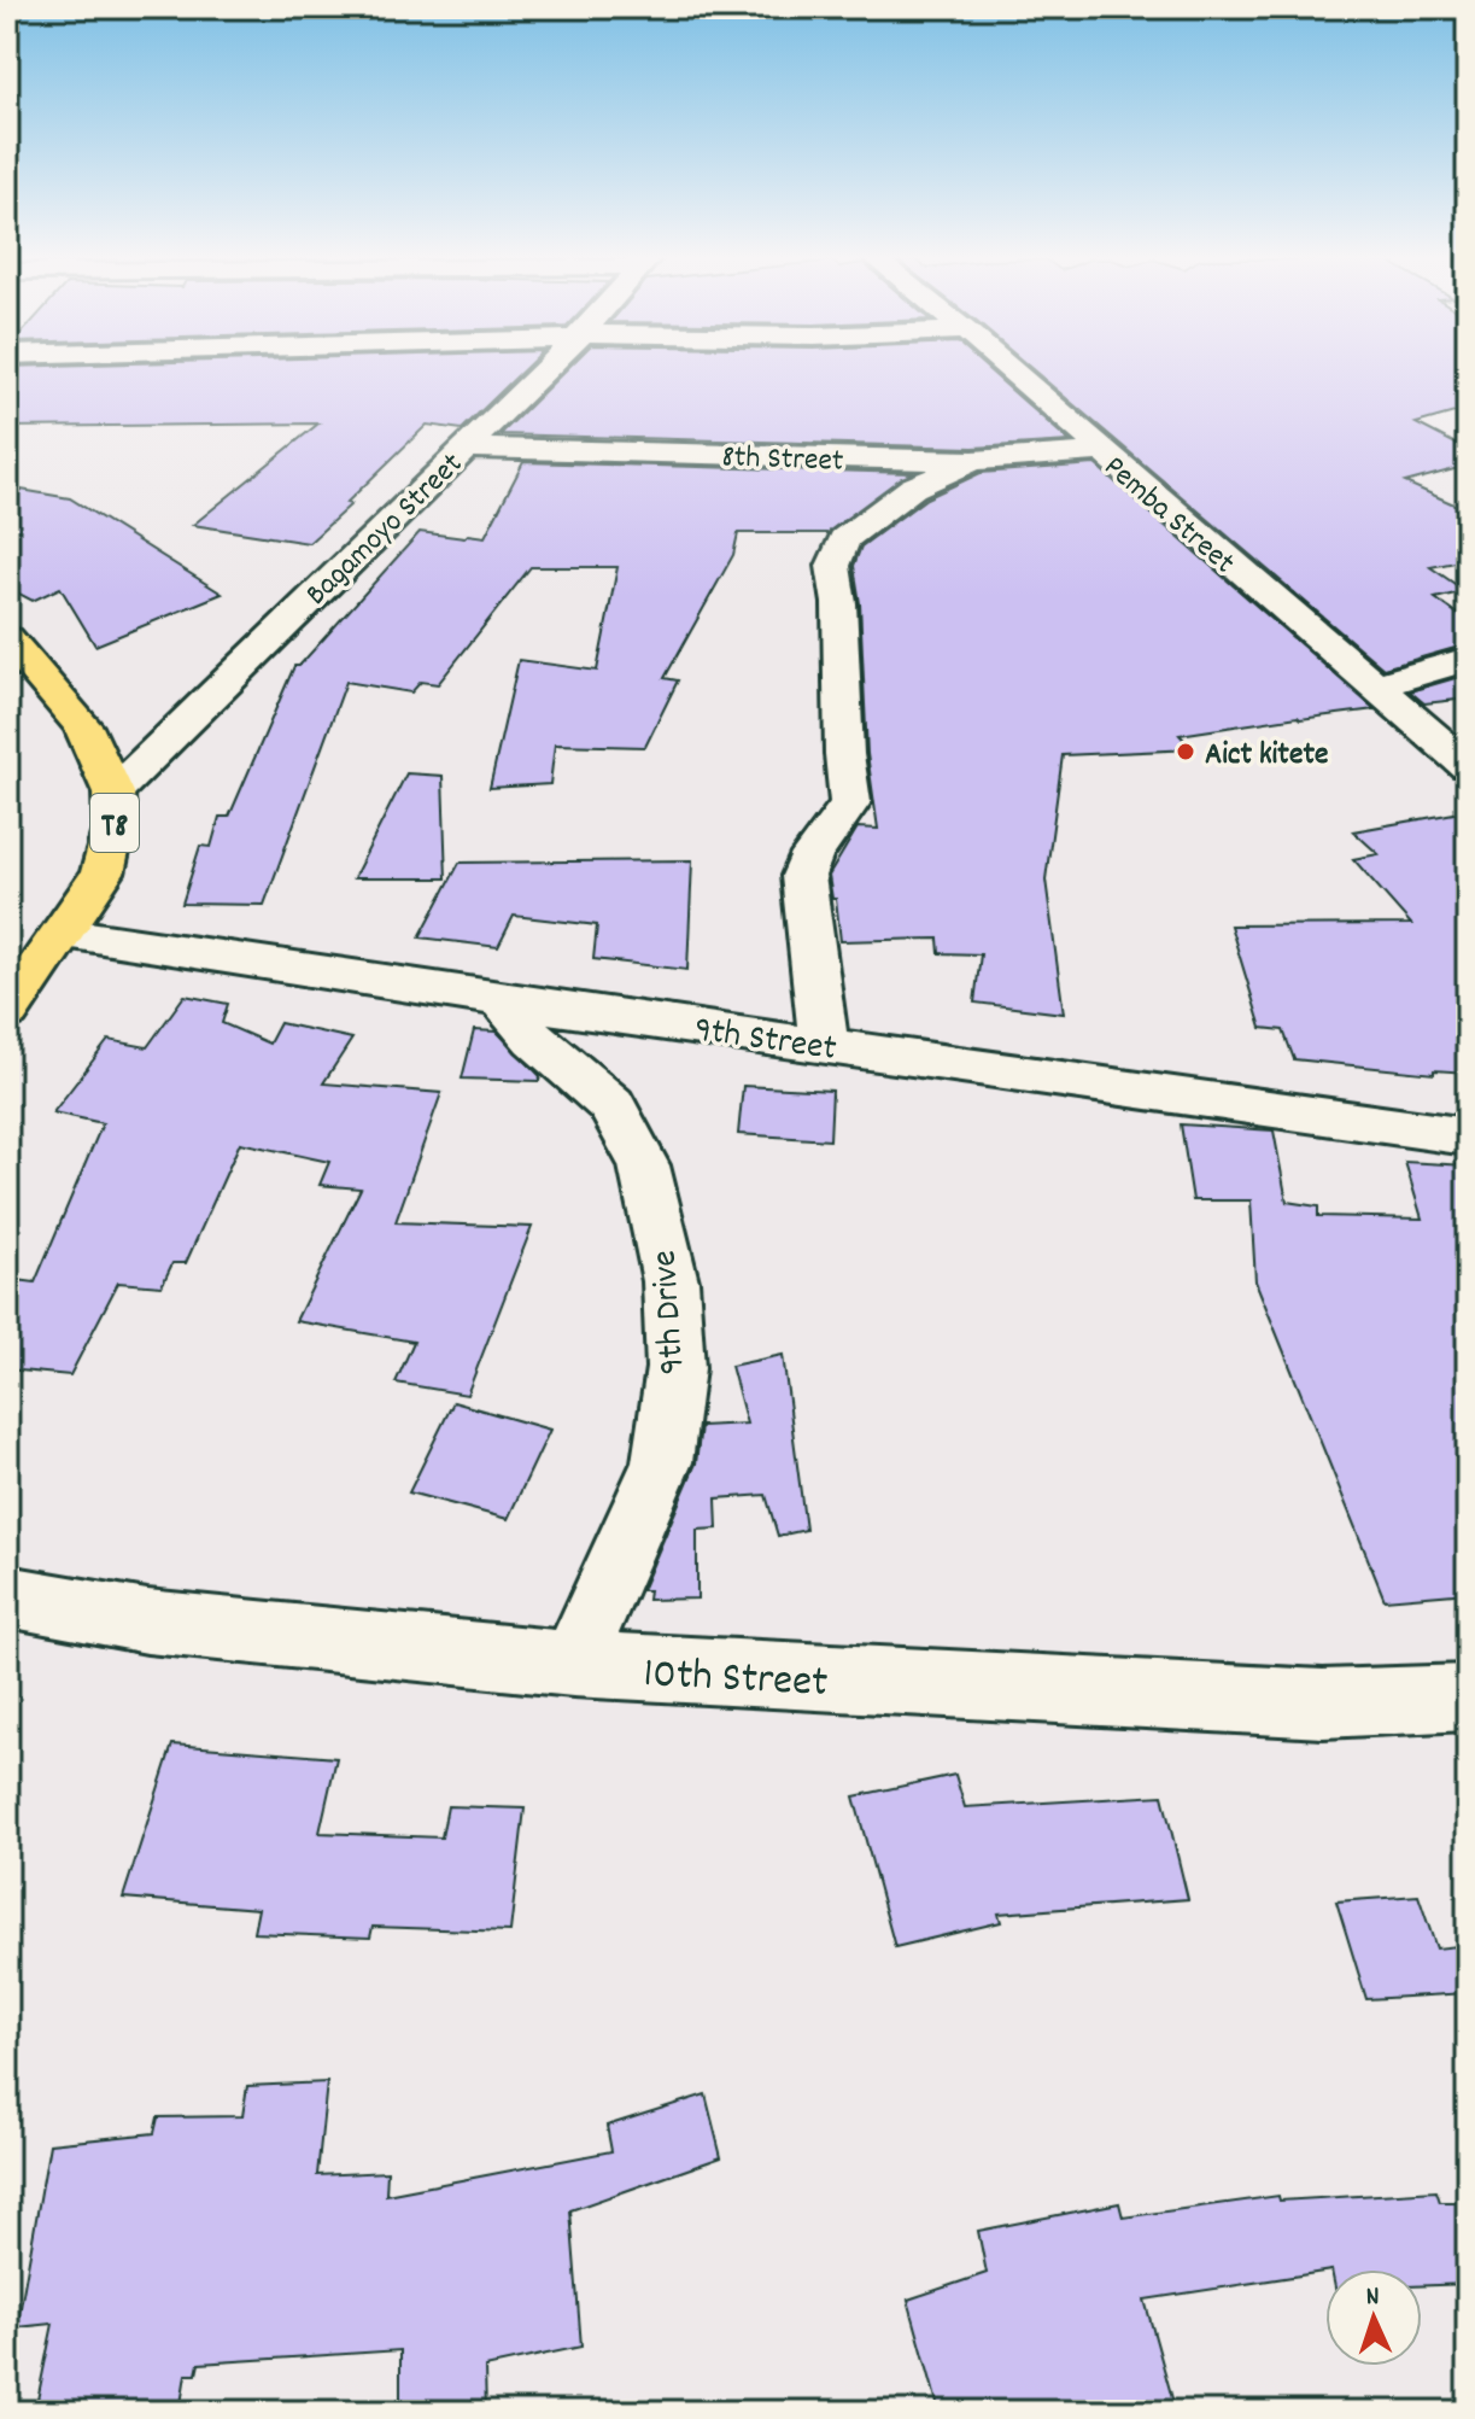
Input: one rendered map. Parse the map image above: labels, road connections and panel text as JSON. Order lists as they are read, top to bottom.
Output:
{
  "streets": {
    "highway": ["T8"],
    "street": [
      "8th Street",
      "Pemba Street",
      "Bagamoyo Street",
      "9th Street",
      "9th Drive",
      "10th Street"
    ]
  },
  "crossings": [
    ["8th Street", "Pemba Street"],
    ["8th Street", "Bagamoyo Street"],
    ["Bagamoyo Street", "T8"],
    ["T8", "9th Street"],
    ["9th Street", "9th Drive"],
    ["9th Drive", "10th Street"]
  ],
  "places": ["Aict kitete"],
  "north": "top"
}
